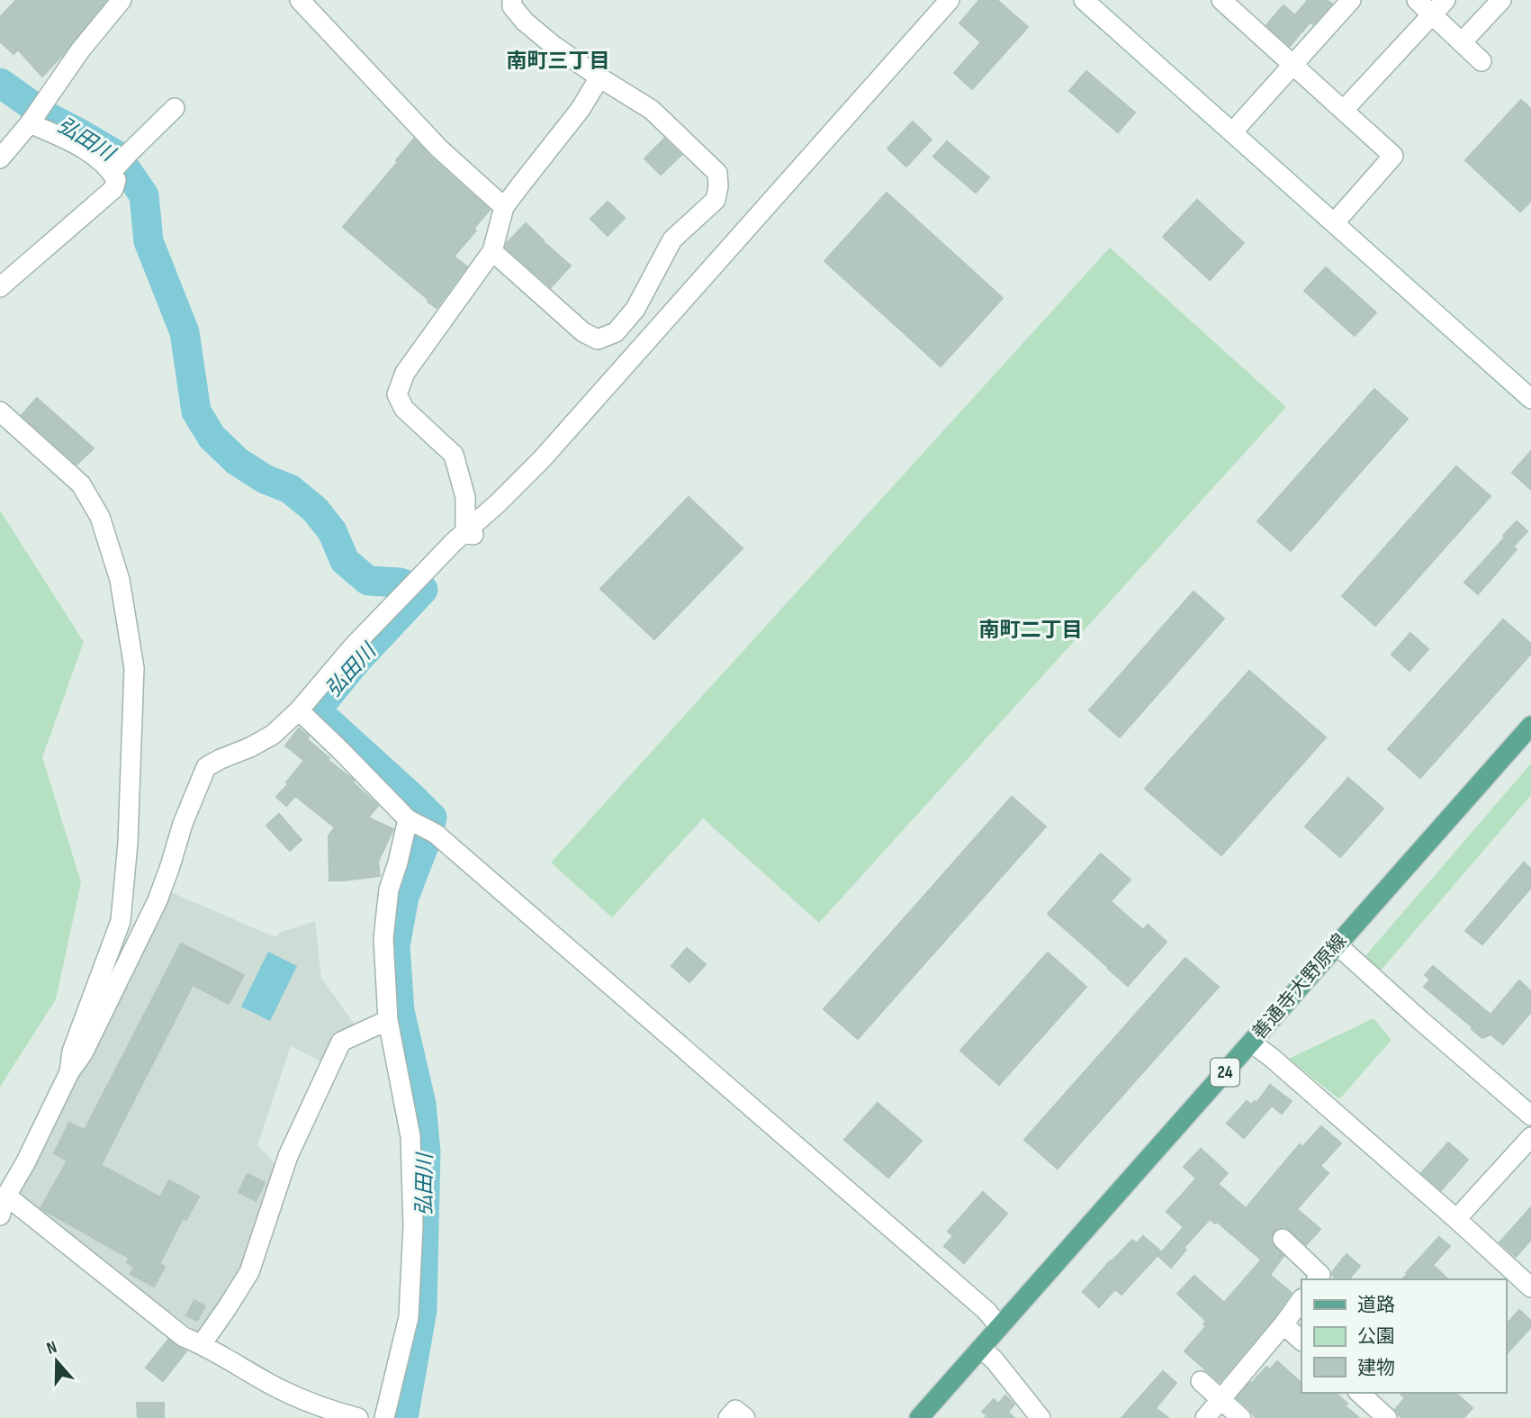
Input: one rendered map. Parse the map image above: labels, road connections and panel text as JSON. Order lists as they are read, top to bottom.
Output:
{
  "streets": {
    "main road": ["善通寺大野原線", "24"]
  },
  "districts": ["南町三丁目", "南町二丁目"],
  "water": ["弘田川"],
  "legend": ["道路", "公園", "建物"],
  "north": "top"
}
